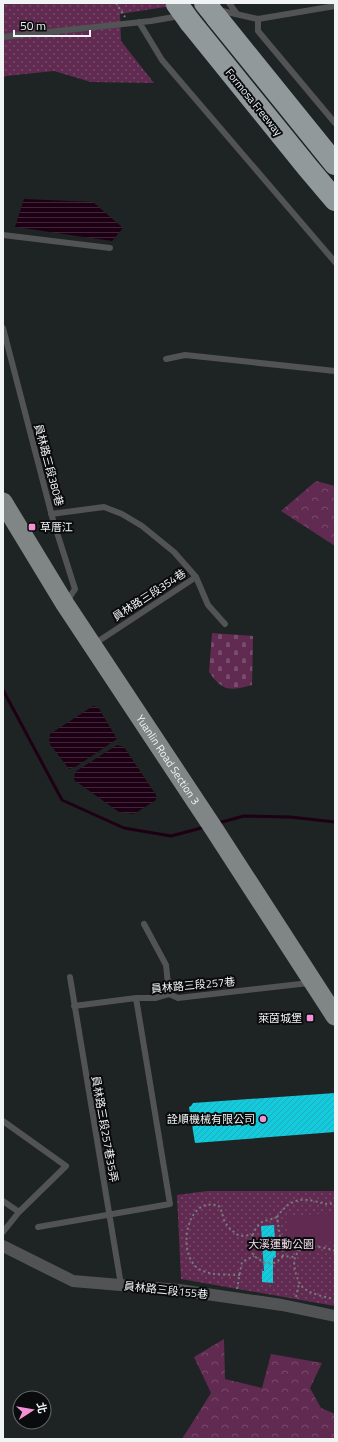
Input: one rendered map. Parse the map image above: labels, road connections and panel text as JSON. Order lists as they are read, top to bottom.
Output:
{
  "streets": {
    "highway": ["Formosa Freeway"],
    "main road": ["Yuanlin Road Section 3"],
    "street": ["員林路三段155巷"],
    "lane": [
      "員林路三段380巷",
      "員林路三段354巷",
      "員林路三段257巷",
      "員林路三段257巷35弄"
    ]
  },
  "crossings": [
    ["員林路三段380巷", "員林路三段354巷"],
    ["員林路三段380巷", "Yuanlin Road Section 3"],
    ["員林路三段354巷", "Yuanlin Road Section 3"],
    ["Yuanlin Road Section 3", "員林路三段257巷"],
    ["員林路三段257巷", "員林路三段257巷35弄"],
    ["員林路三段257巷35弄", "員林路三段155巷"]
  ],
  "parks": ["大溪運動公園"],
  "places": {
    "transit": ["草厝江", "萊茵城堡"],
    "other": ["詮順機械有限公司"]
  },
  "scale_bar": "50 m",
  "north": "right"
}
